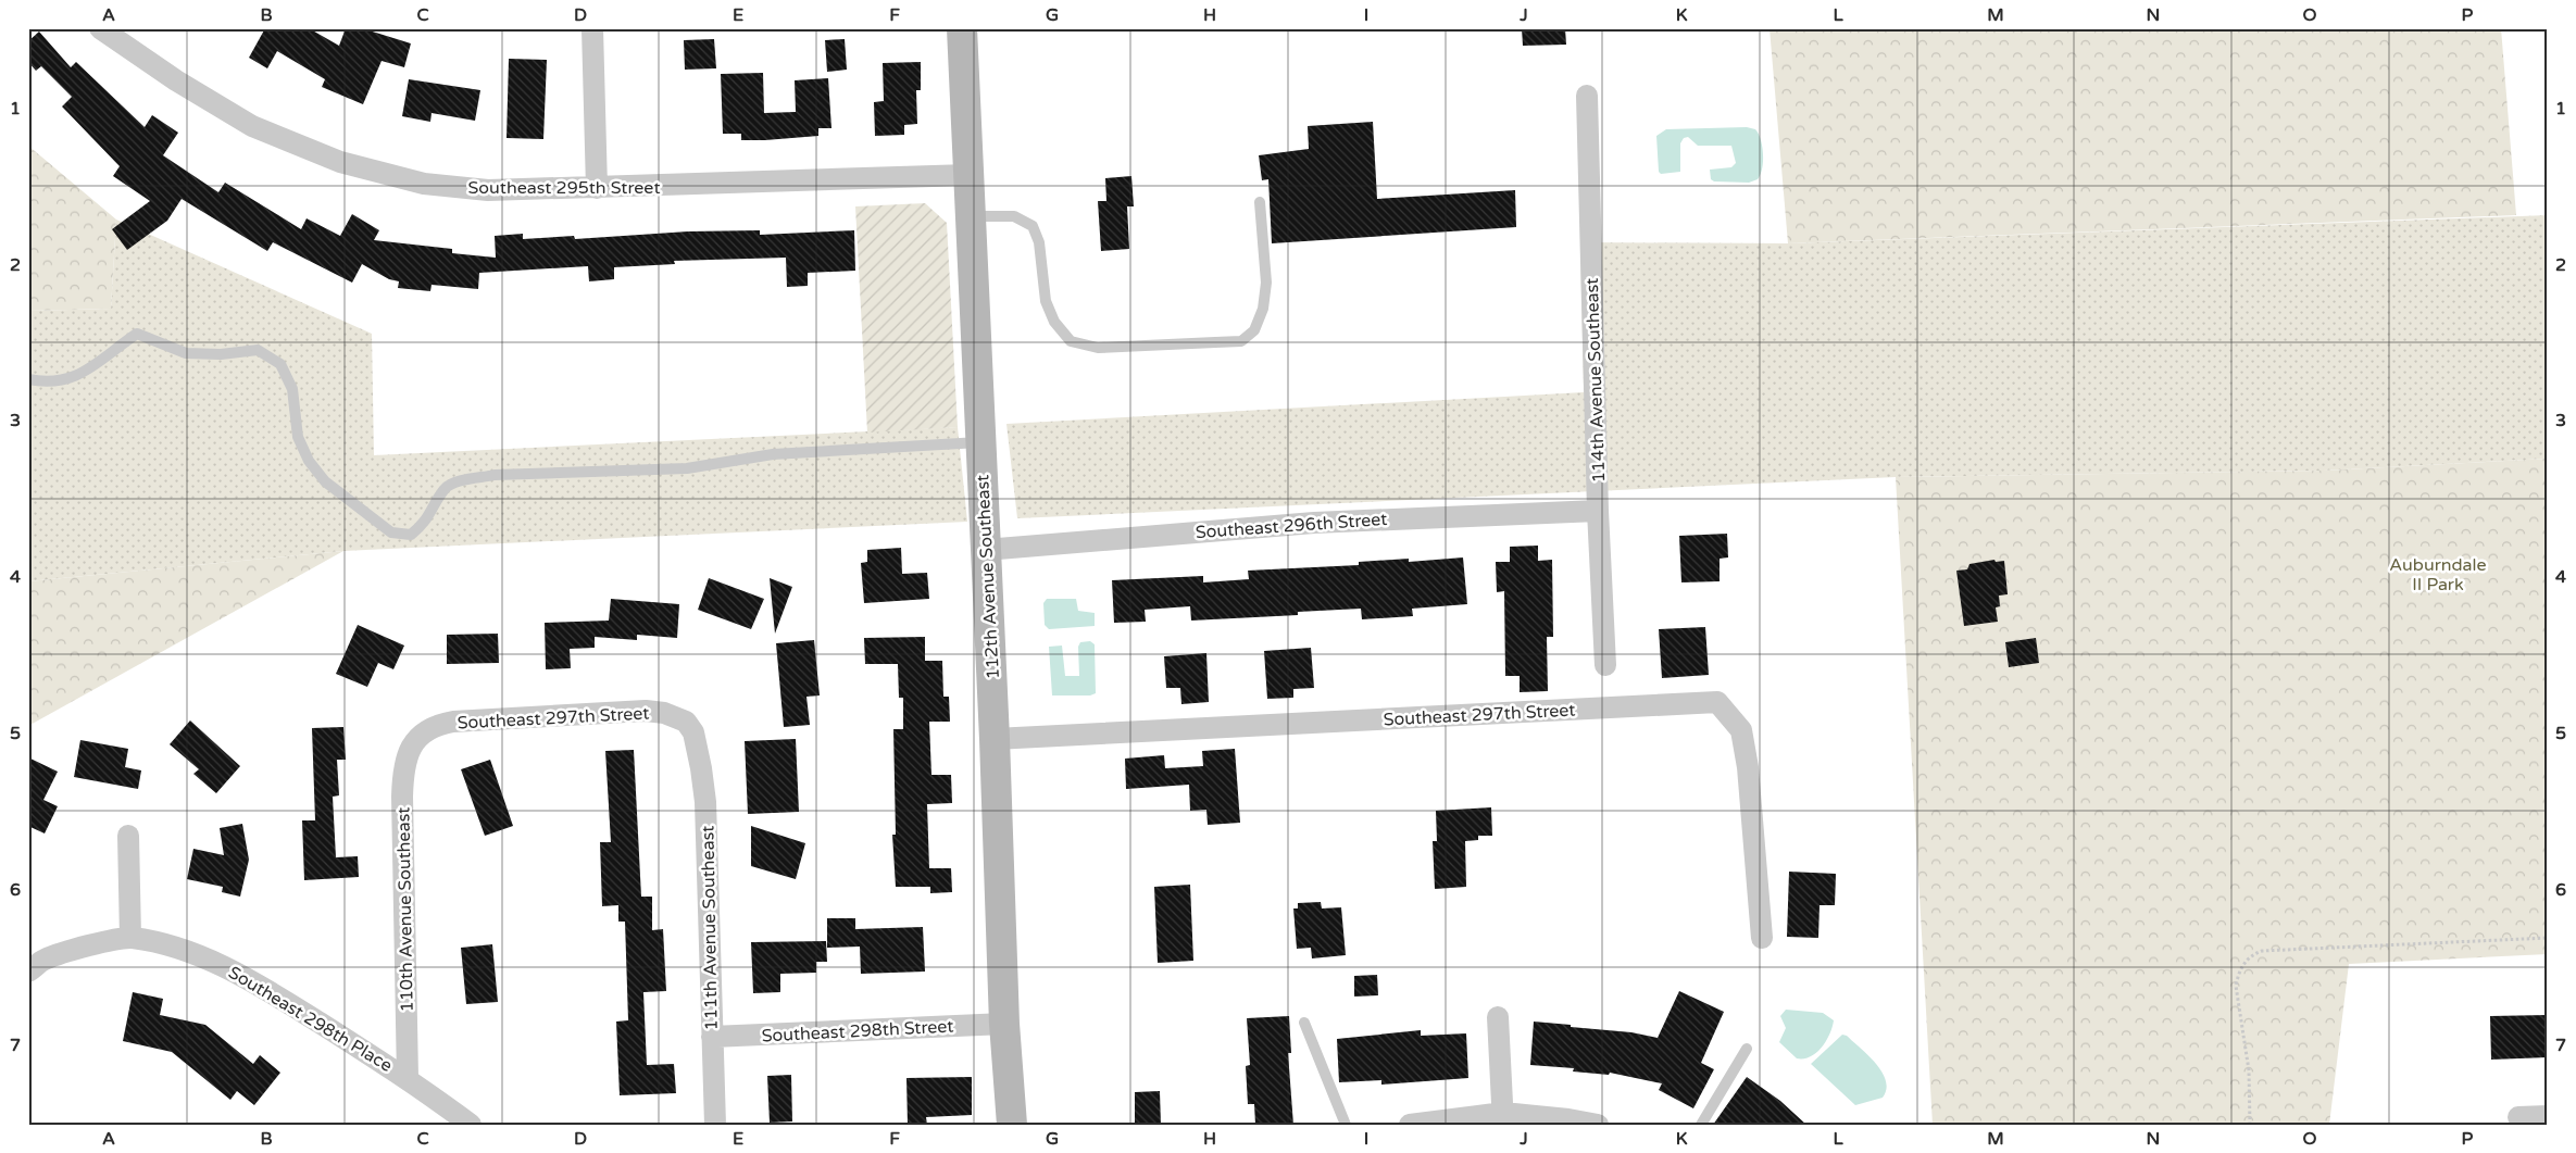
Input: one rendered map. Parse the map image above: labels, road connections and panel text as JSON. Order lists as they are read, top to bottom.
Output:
{
  "streets": {
    "street": [
      "Southeast 295th Street",
      "114th Avenue Southeast",
      "Southeast 296th Street",
      "112th Avenue Southeast",
      "Southeast 297th Street",
      "110th Avenue Southeast",
      "111th Avenue Southeast",
      "Southeast 298th Place",
      "Southeast 298th Street"
    ]
  },
  "crossings": [
    ["Southeast 295th Street", "112th Avenue Southeast"],
    ["114th Avenue Southeast", "Southeast 296th Street"],
    ["Southeast 296th Street", "112th Avenue Southeast"],
    ["112th Avenue Southeast", "Southeast 297th Street"],
    ["112th Avenue Southeast", "Southeast 298th Street"],
    ["Southeast 297th Street", "110th Avenue Southeast"],
    ["Southeast 297th Street", "111th Avenue Southeast"],
    ["110th Avenue Southeast", "Southeast 298th Place"],
    ["111th Avenue Southeast", "Southeast 298th Street"]
  ],
  "parks": ["Auburndale II Park"],
  "grid": {
    "columns": [
      "A",
      "B",
      "C",
      "D",
      "E",
      "F",
      "G",
      "H",
      "I",
      "J",
      "K",
      "L",
      "M",
      "N",
      "O",
      "P"
    ],
    "rows": [
      "1",
      "2",
      "3",
      "4",
      "5",
      "6",
      "7"
    ]
  }
}
